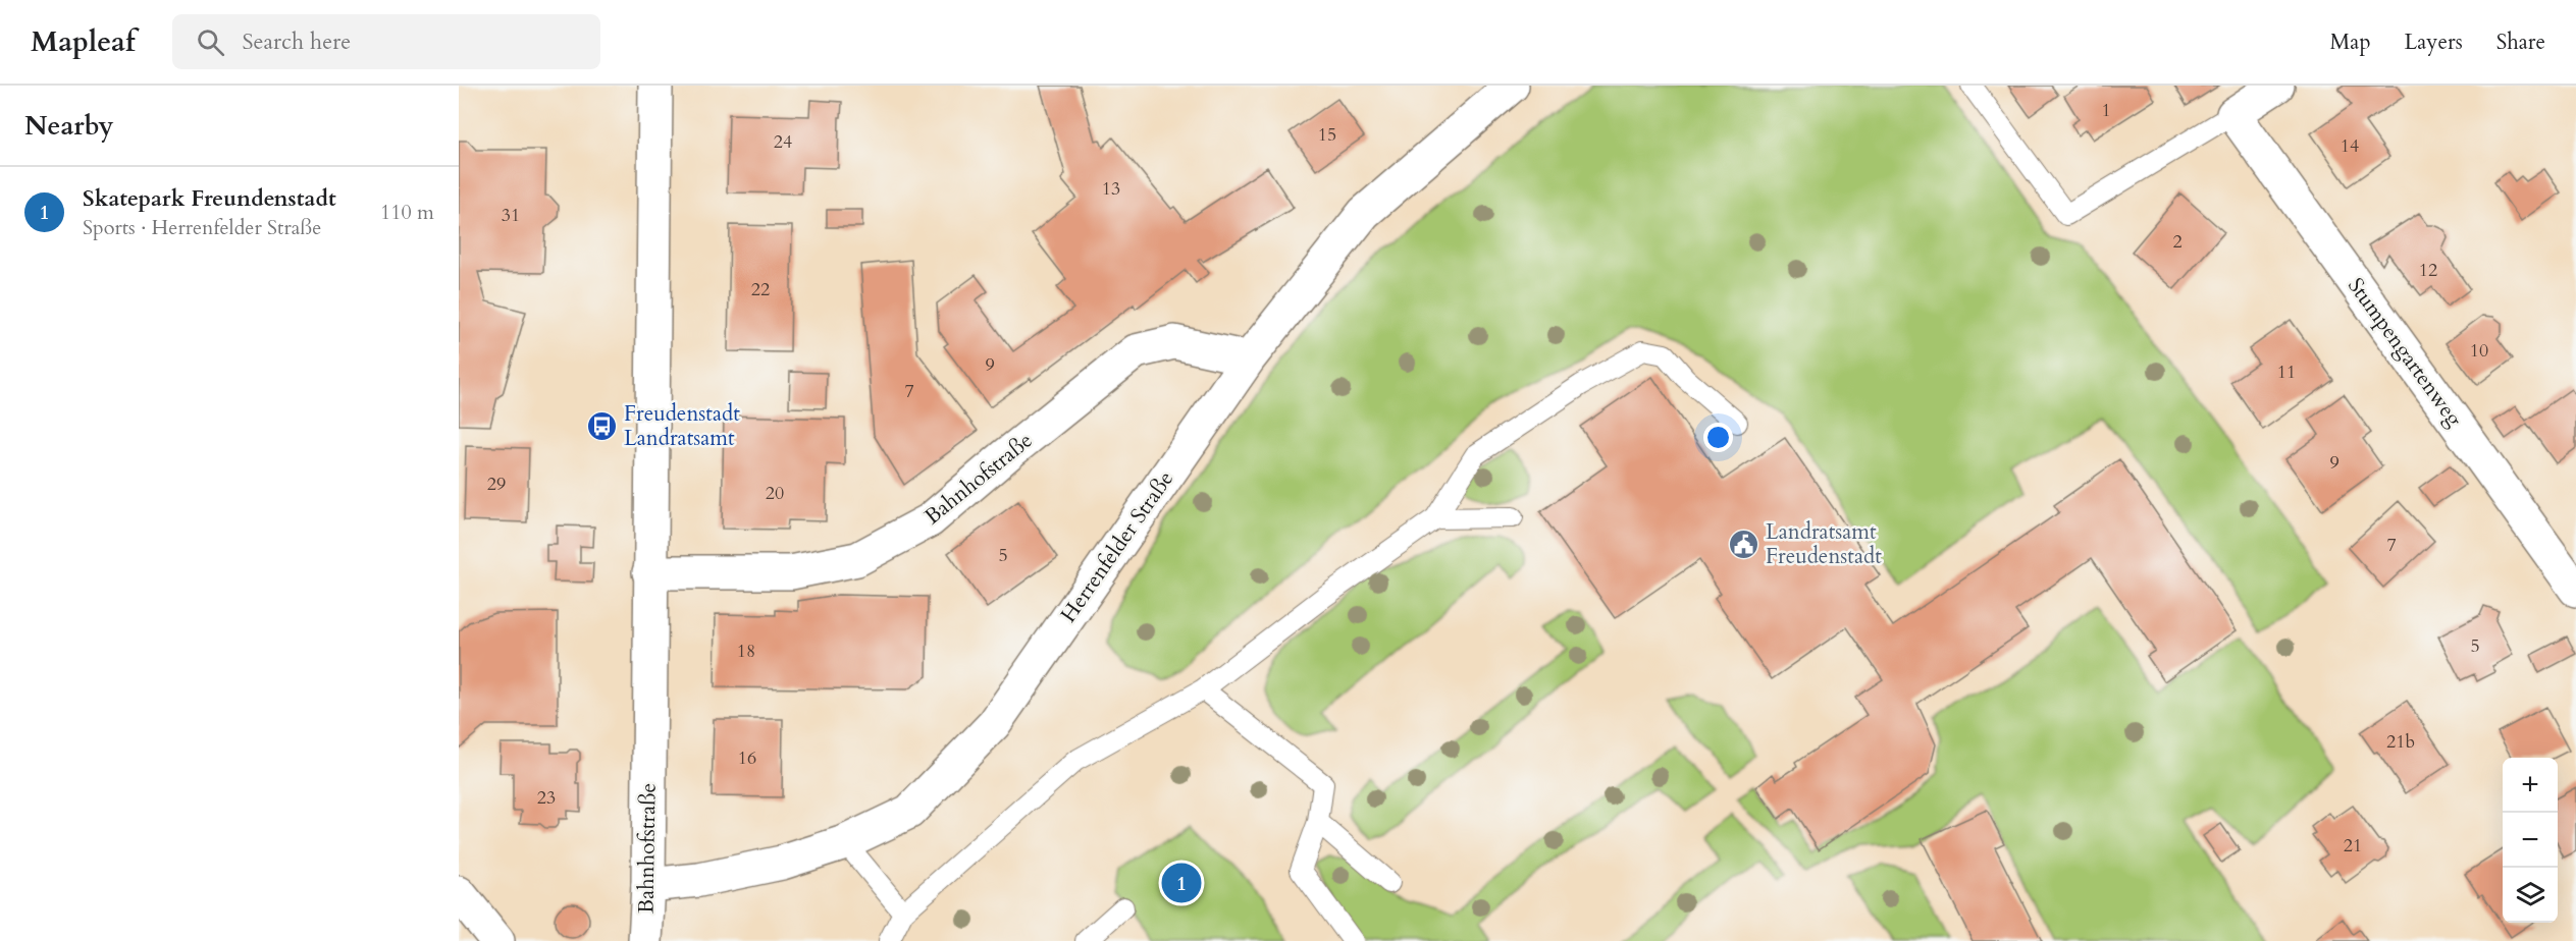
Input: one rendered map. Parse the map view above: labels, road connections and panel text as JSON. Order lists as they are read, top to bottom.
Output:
{
  "streets": {
    "street": ["Stumpengartenweg", "Bahnhofstraße", "Herrenfelder Straße"]
  },
  "crossings": [
    ["Bahnhofstraße", "Herrenfelder Straße"]
  ],
  "places": {
    "bus stop": ["Freudenstadt Landratsamt"],
    "public building": ["Landratsamt Freudenstadt"]
  },
  "house_numbers": [
    "1",
    "15",
    "24",
    "14",
    "13",
    "31",
    "2",
    "12",
    "22",
    "10",
    "9",
    "11",
    "7",
    "9",
    "29",
    "20",
    "7",
    "5",
    "5",
    "18",
    "21b",
    "16",
    "23",
    "21"
  ],
  "page": {
    "header": "Mapleaf",
    "search": "Search here",
    "nav": ["Map", "Layers", "Share"],
    "heading": "Nearby",
    "list": [
      {
        "mark": "1",
        "name": "Skatepark Freundenstadt",
        "note": "Sports · Herrenfelder Straße",
        "value": "110 m"
      }
    ],
    "map_buttons": ["+", "−"],
    "pins": "1"
  }
}
